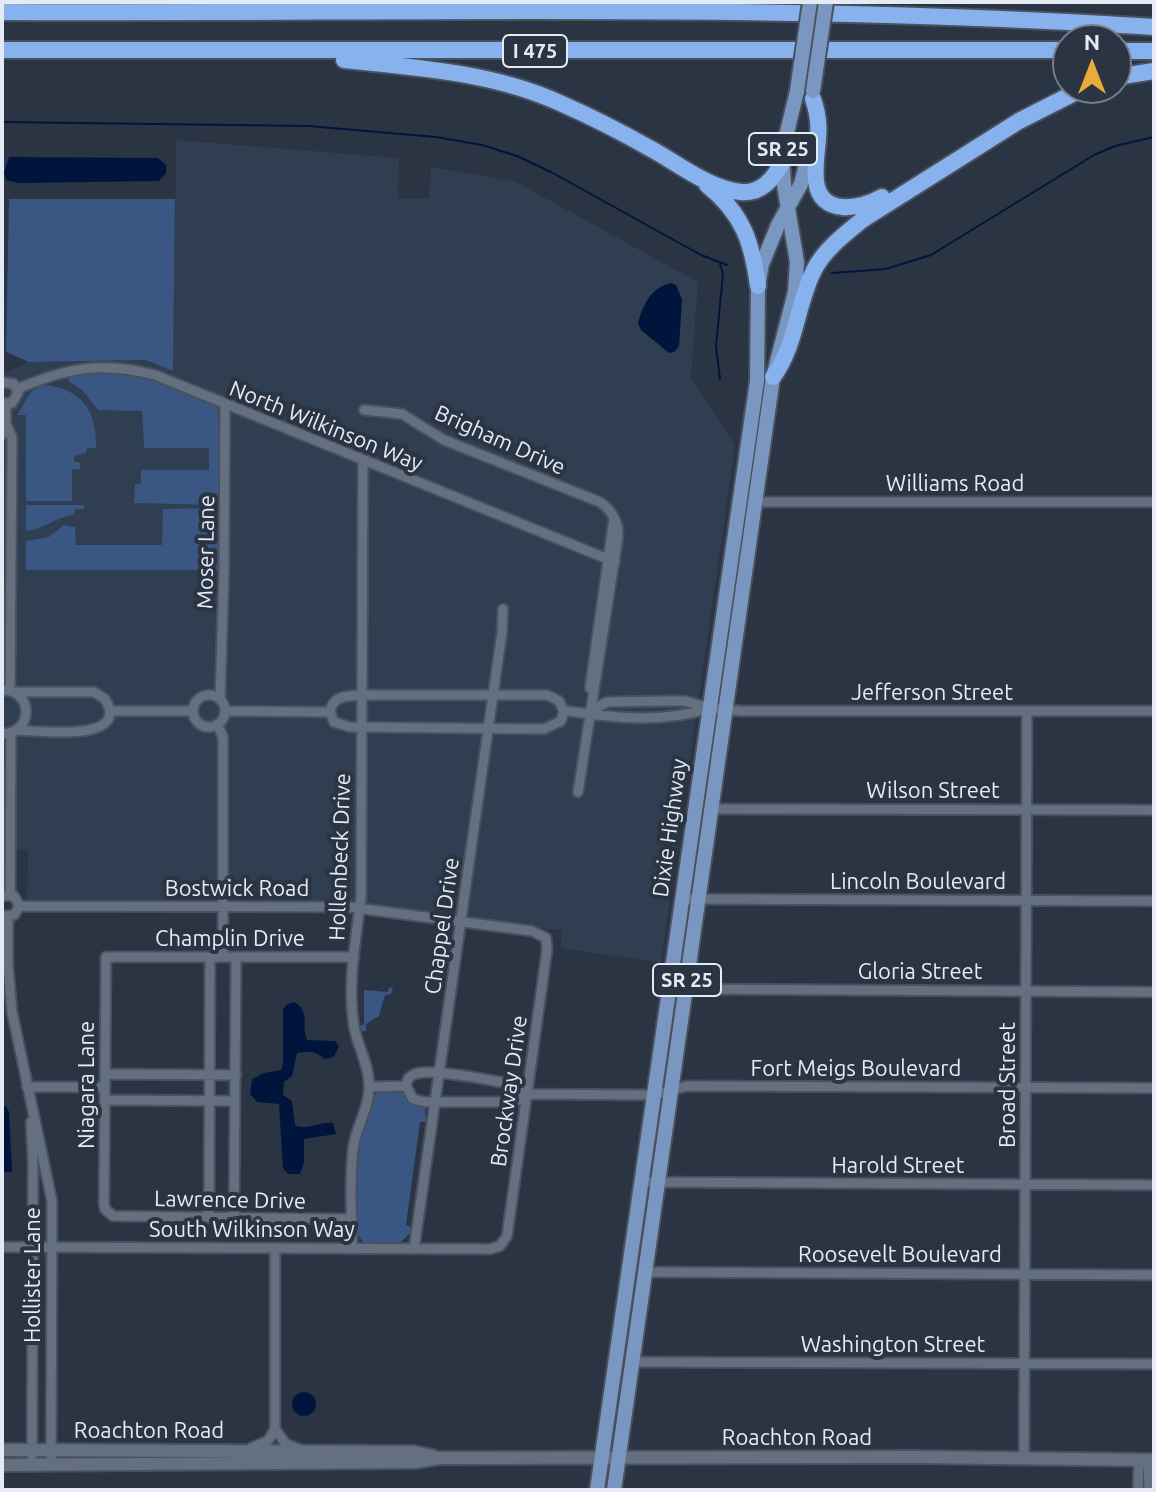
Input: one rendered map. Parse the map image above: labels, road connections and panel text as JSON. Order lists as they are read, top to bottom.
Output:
{
  "streets": {
    "highway": ["I 475"],
    "main road": ["SR 25", "Dixie Highway"],
    "street": [
      "North Wilkinson Way",
      "Brigham Drive",
      "Williams Road",
      "Moser Lane",
      "Jefferson Street",
      "Wilson Street",
      "Hollenbeck Drive",
      "Lincoln Boulevard",
      "Bostwick Road",
      "Chappel Drive",
      "Champlin Drive",
      "Gloria Street",
      "Fort Meigs Boulevard",
      "Niagara Lane",
      "Broad Street",
      "Brockway Drive",
      "Harold Street",
      "Lawrence Drive",
      "South Wilkinson Way",
      "Roosevelt Boulevard",
      "Hollister Lane",
      "Washington Street",
      "Roachton Road"
    ]
  },
  "crossings": [
    ["SR 25", "Dixie Highway"],
    ["SR 25", "Roachton Road"],
    ["North Wilkinson Way", "Brigham Drive"],
    ["North Wilkinson Way", "Moser Lane"],
    ["North Wilkinson Way", "Hollenbeck Drive"],
    ["Williams Road", "Dixie Highway"],
    ["Jefferson Street", "Dixie Highway"],
    ["Jefferson Street", "Broad Street"],
    ["Wilson Street", "Dixie Highway"],
    ["Wilson Street", "Broad Street"],
    ["Dixie Highway", "Lincoln Boulevard"],
    ["Dixie Highway", "Gloria Street"],
    ["Dixie Highway", "Fort Meigs Boulevard"],
    ["Dixie Highway", "Harold Street"],
    ["Dixie Highway", "Roosevelt Boulevard"],
    ["Dixie Highway", "Washington Street"],
    ["Dixie Highway", "Roachton Road"],
    ["Hollenbeck Drive", "Bostwick Road"],
    ["Hollenbeck Drive", "Champlin Drive"],
    ["Hollenbeck Drive", "Lawrence Drive"],
    ["Hollenbeck Drive", "South Wilkinson Way"],
    ["Lincoln Boulevard", "Broad Street"],
    ["Bostwick Road", "Chappel Drive"],
    ["Bostwick Road", "Brockway Drive"],
    ["Bostwick Road", "Hollister Lane"],
    ["Chappel Drive", "South Wilkinson Way"],
    ["Champlin Drive", "Niagara Lane"],
    ["Gloria Street", "Broad Street"],
    ["Fort Meigs Boulevard", "Broad Street"],
    ["Fort Meigs Boulevard", "Brockway Drive"],
    ["Niagara Lane", "Lawrence Drive"],
    ["Broad Street", "Harold Street"],
    ["Broad Street", "Roosevelt Boulevard"],
    ["Broad Street", "Washington Street"],
    ["Broad Street", "Roachton Road"],
    ["Brockway Drive", "South Wilkinson Way"],
    ["South Wilkinson Way", "Hollister Lane"],
    ["Hollister Lane", "Roachton Road"]
  ],
  "north": "top"
}
